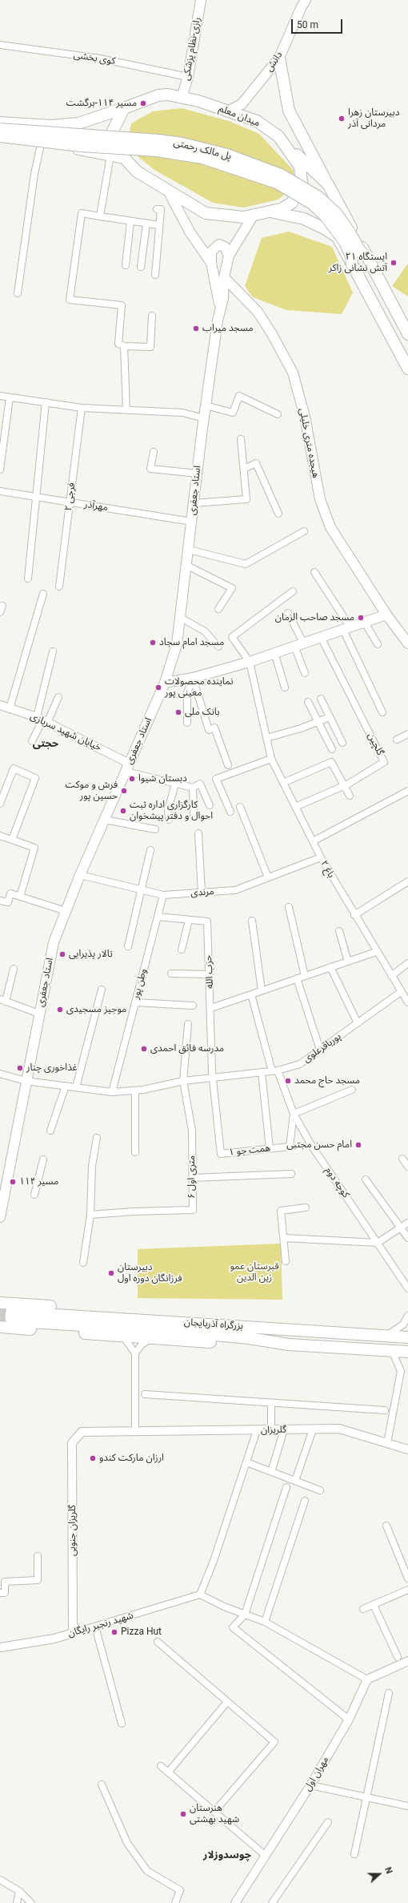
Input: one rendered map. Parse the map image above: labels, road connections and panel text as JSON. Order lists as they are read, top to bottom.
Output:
{
  "streets": {
    "highway": ["میدان معلم", "پل مالک رحمتی", "بزرگراه آذربایجان"],
    "main road": [
      "رازی-نظام پزشکی",
      "دانش",
      "هیجده متری خلیلی",
      "استاد جعفری"
    ],
    "street": [
      "کوی بخشی",
      "فرجی ۲",
      "مهرآذر",
      "خیابان شهید سربازی",
      "گلچین",
      "باغ ۲",
      "مرندی",
      "حزب الله",
      "وطن پور",
      "پورباقرعلوی",
      "همت جو ۱",
      "۶ متری اول",
      "کوچه دوم",
      "گلریزان",
      "گلریزان جنوبی",
      "شهید رنجبر رایگان",
      "مهران اول"
    ]
  },
  "crossings": [
    ["رازی-نظام پزشکی", "کوی بخشی"],
    ["رازی-نظام پزشکی", "میدان معلم"],
    ["دانش", "میدان معلم"],
    ["میدان معلم", "استاد جعفری"],
    ["هیجده متری خلیلی", "استاد جعفری"],
    ["استاد جعفری", "مهرآذر"],
    ["استاد جعفری", "خیابان شهید سربازی"],
    ["استاد جعفری", "مرندی"],
    ["استاد جعفری", "پورباقرعلوی"],
    ["فرجی ۲", "مهرآذر"],
    ["گلچین", "باغ ۲"],
    ["باغ ۲", "مرندی"],
    ["مرندی", "وطن پور"],
    ["حزب الله", "وطن پور"],
    ["حزب الله", "پورباقرعلوی"],
    ["حزب الله", "همت جو ۱"],
    ["وطن پور", "پورباقرعلوی"],
    ["پورباقرعلوی", "همت جو ۱"],
    ["پورباقرعلوی", "۶ متری اول"],
    ["پورباقرعلوی", "کوچه دوم"],
    ["همت جو ۱", "کوچه دوم"],
    ["گلریزان", "گلریزان جنوبی"],
    ["گلریزان جنوبی", "شهید رنجبر رایگان"]
  ],
  "districts": ["حجتی", "چوسدوزلار"],
  "parks": ["قبرستان عمو زین الدین"],
  "places": [
    "مسیر ۱۱۴-برگشت",
    "دبیرستان زهرا مردانی آذر",
    "ایستگاه ۲۱ آتش نشانی زاکر",
    "مسجد میراب",
    "مسجد صاحب الزمان",
    "مسجد امام سجاد",
    "نماینده محصولات معینی پور",
    "بانک ملی",
    "دبستان شیوا",
    "فرش و موکت حسین پور",
    "کارگزاری اداره ثبت احوال و دفتر پیشخوان",
    "تالار پذیرایی",
    "موجیز مسجیدی",
    "مدرسه فائق احمدی",
    "غذاخوری چنار",
    "مسجد حاج محمد",
    "امام حسن مجتبی",
    "مسیر ۱۱۴",
    "دبیرستان فرزانگان دوره اول",
    "ارزان مارکت کندو",
    "Pizza Hut",
    "هنرستان شهید بهشتی"
  ],
  "scale_bar": "50 m",
  "north": "right"
}
